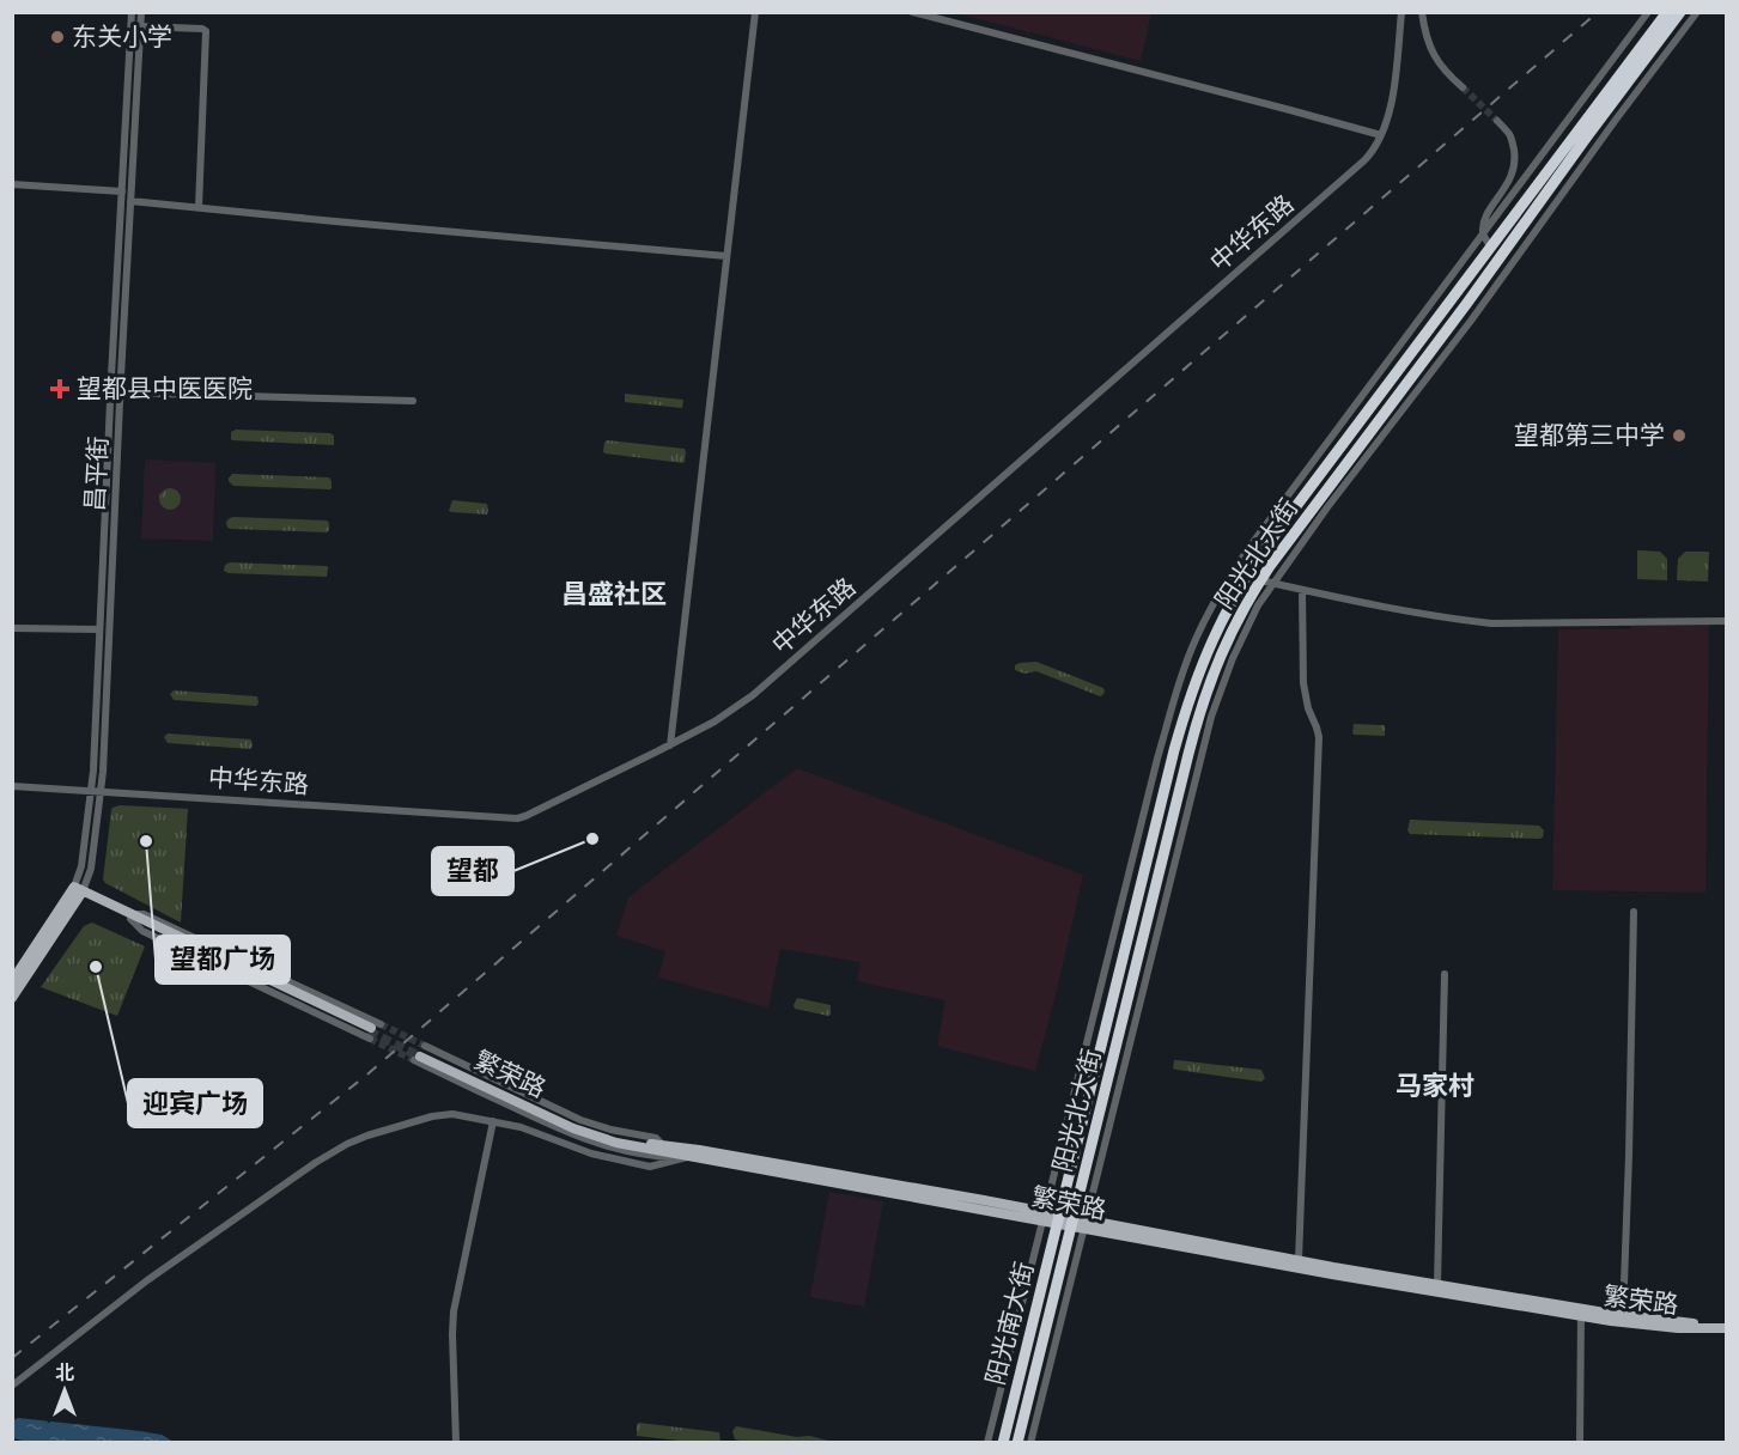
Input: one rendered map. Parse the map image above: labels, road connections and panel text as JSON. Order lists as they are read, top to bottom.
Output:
{
  "streets": {
    "highway": ["阳光北大街", "阳光南大街"],
    "main road": ["繁荣路"],
    "street": ["中华东路", "昌平街"]
  },
  "crossings": [
    ["中华东路", "昌平街"],
    ["阳光北大街", "繁荣路"],
    ["阳光北大街", "阳光南大街"],
    ["繁荣路", "阳光南大街"]
  ],
  "districts": ["昌盛社区", "马家村"],
  "places": {
    "other": [
      "东关小学",
      "望都第三中学",
      "望都",
      "望都广场",
      "迎宾广场"
    ],
    "health": ["望都县中医医院"]
  },
  "north": "top"
}
